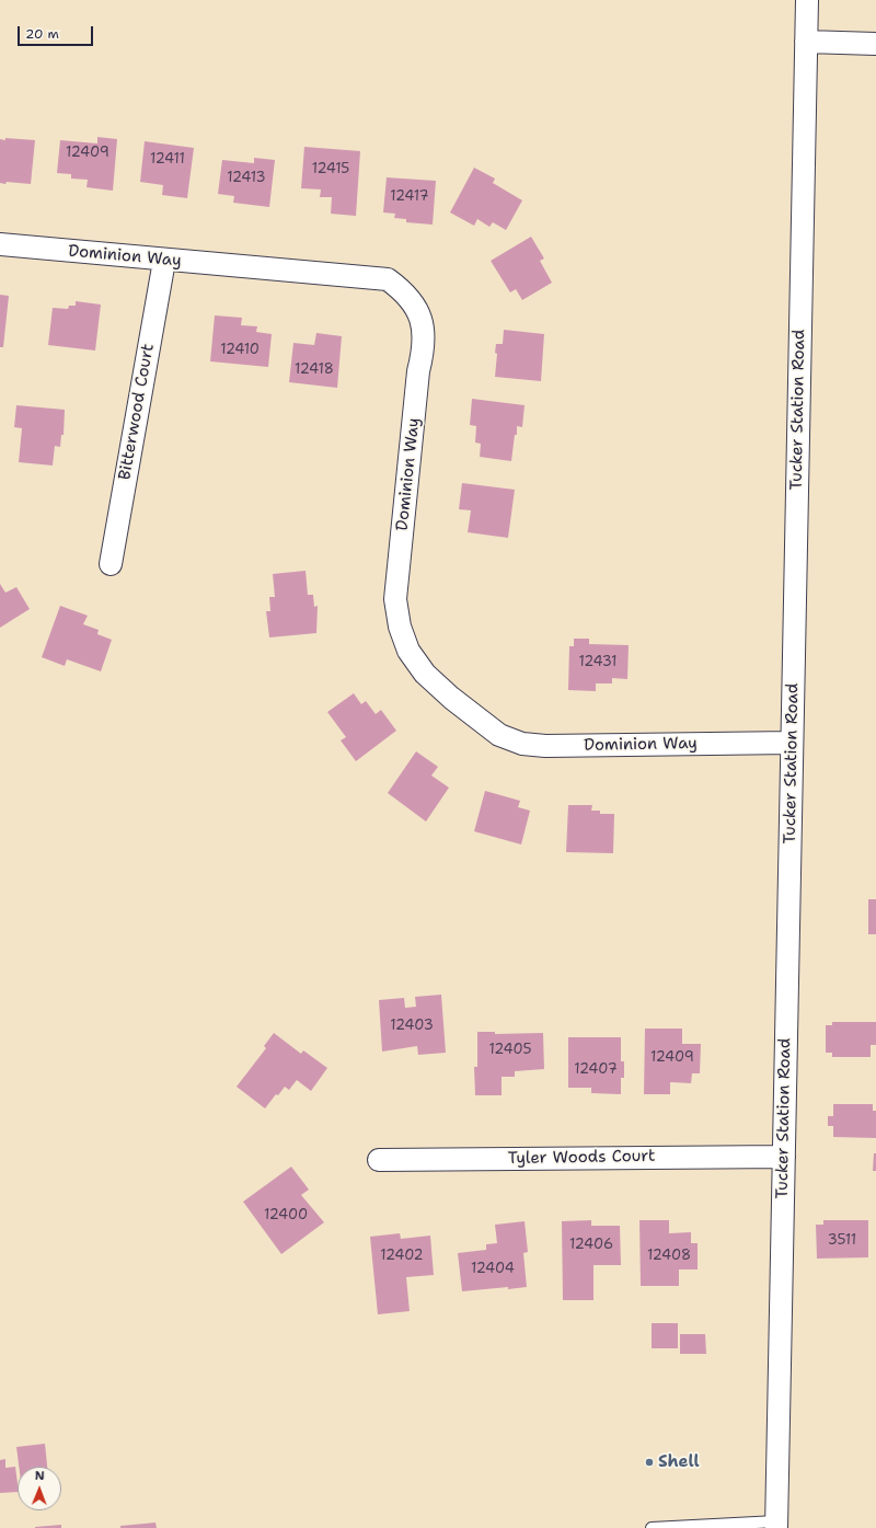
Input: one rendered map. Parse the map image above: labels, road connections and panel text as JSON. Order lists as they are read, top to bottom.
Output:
{
  "streets": {
    "street": [
      "Dominion Way",
      "Tucker Station Road",
      "Bitterwood Court",
      "Tyler Woods Court"
    ]
  },
  "crossings": [
    ["Dominion Way", "Tucker Station Road"],
    ["Dominion Way", "Bitterwood Court"],
    ["Tucker Station Road", "Tyler Woods Court"]
  ],
  "places": ["Shell"],
  "house_numbers": [
    "12409",
    "12411",
    "12415",
    "12413",
    "12417",
    "12410",
    "12418",
    "12431",
    "12403",
    "12405",
    "12409",
    "12407",
    "12400",
    "3511",
    "12406",
    "12402",
    "12408",
    "12404"
  ],
  "scale_bar": "20 m",
  "north": "top"
}
